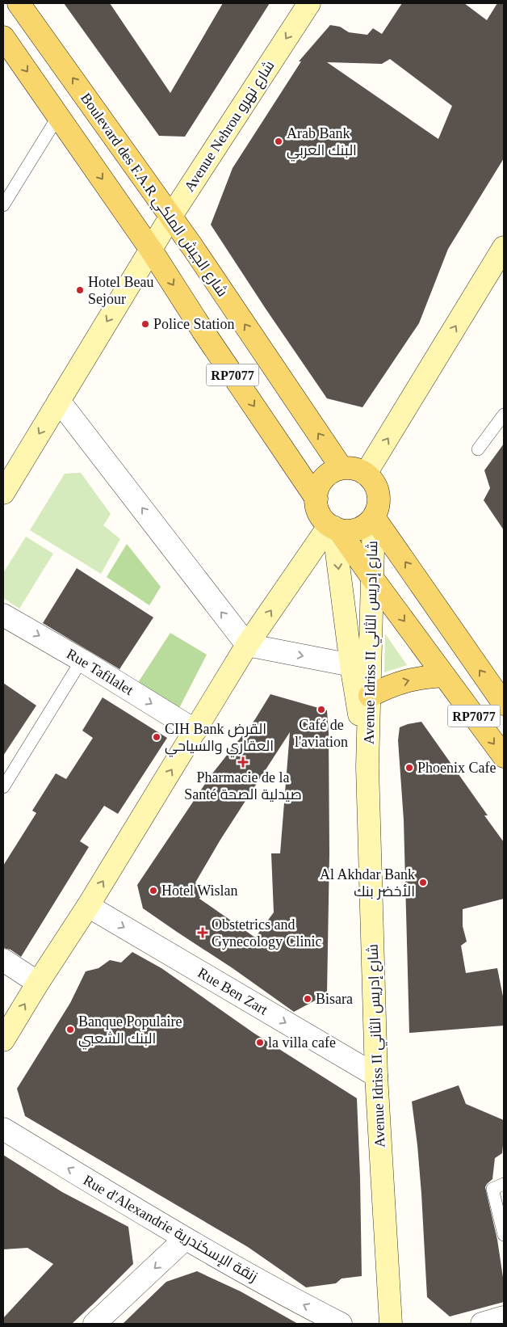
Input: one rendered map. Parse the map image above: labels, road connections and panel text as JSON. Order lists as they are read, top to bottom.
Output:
{
  "streets": {
    "main road": [
      "Avenue Nehrou شارع نهرو",
      "Boulevard des F.A.R شارع الجيش الملكي",
      "RP7077",
      "Avenue Idriss II شارع إدريس الثاني"
    ],
    "street": ["Rue Tafilalet", "Rue Ben Zart", "Rue d'Alexandrie زنقة الإسكندرية"]
  },
  "crossings": [
    ["Avenue Nehrou شارع نهرو", "Boulevard des F.A.R شارع الجيش الملكي"],
    ["Avenue Nehrou شارع نهرو", "RP7077"],
    ["Boulevard des F.A.R شارع الجيش الملكي", "RP7077"],
    ["Boulevard des F.A.R شارع الجيش الملكي", "Avenue Idriss II شارع إدريس الثاني"],
    ["RP7077", "Avenue Idriss II شارع إدريس الثاني"],
    ["Avenue Idriss II شارع إدريس الثاني", "Rue Ben Zart"]
  ],
  "one_way": ["Avenue Nehrou شارع نهرو", "Rue Ben Zart", "Rue d'Alexandrie زنقة الإسكندرية"],
  "places": {
    "other": [
      "Arab Bank البنك العربي",
      "Hotel Beau Sejour",
      "Police Station",
      "Café de l'aviation",
      "CIH Bank القرض العقاري والسياحي",
      "Phoenix Cafe",
      "Al Akhdar Bank الأخضر بنك",
      "Hotel Wislan",
      "Bisara",
      "Banque Populaire البنك الشعبي",
      "la villa cafe"
    ],
    "health": ["Pharmacie de la Santé صيدلية الصحة", "Obstetrics and Gynecology Clinic"]
  }
}
